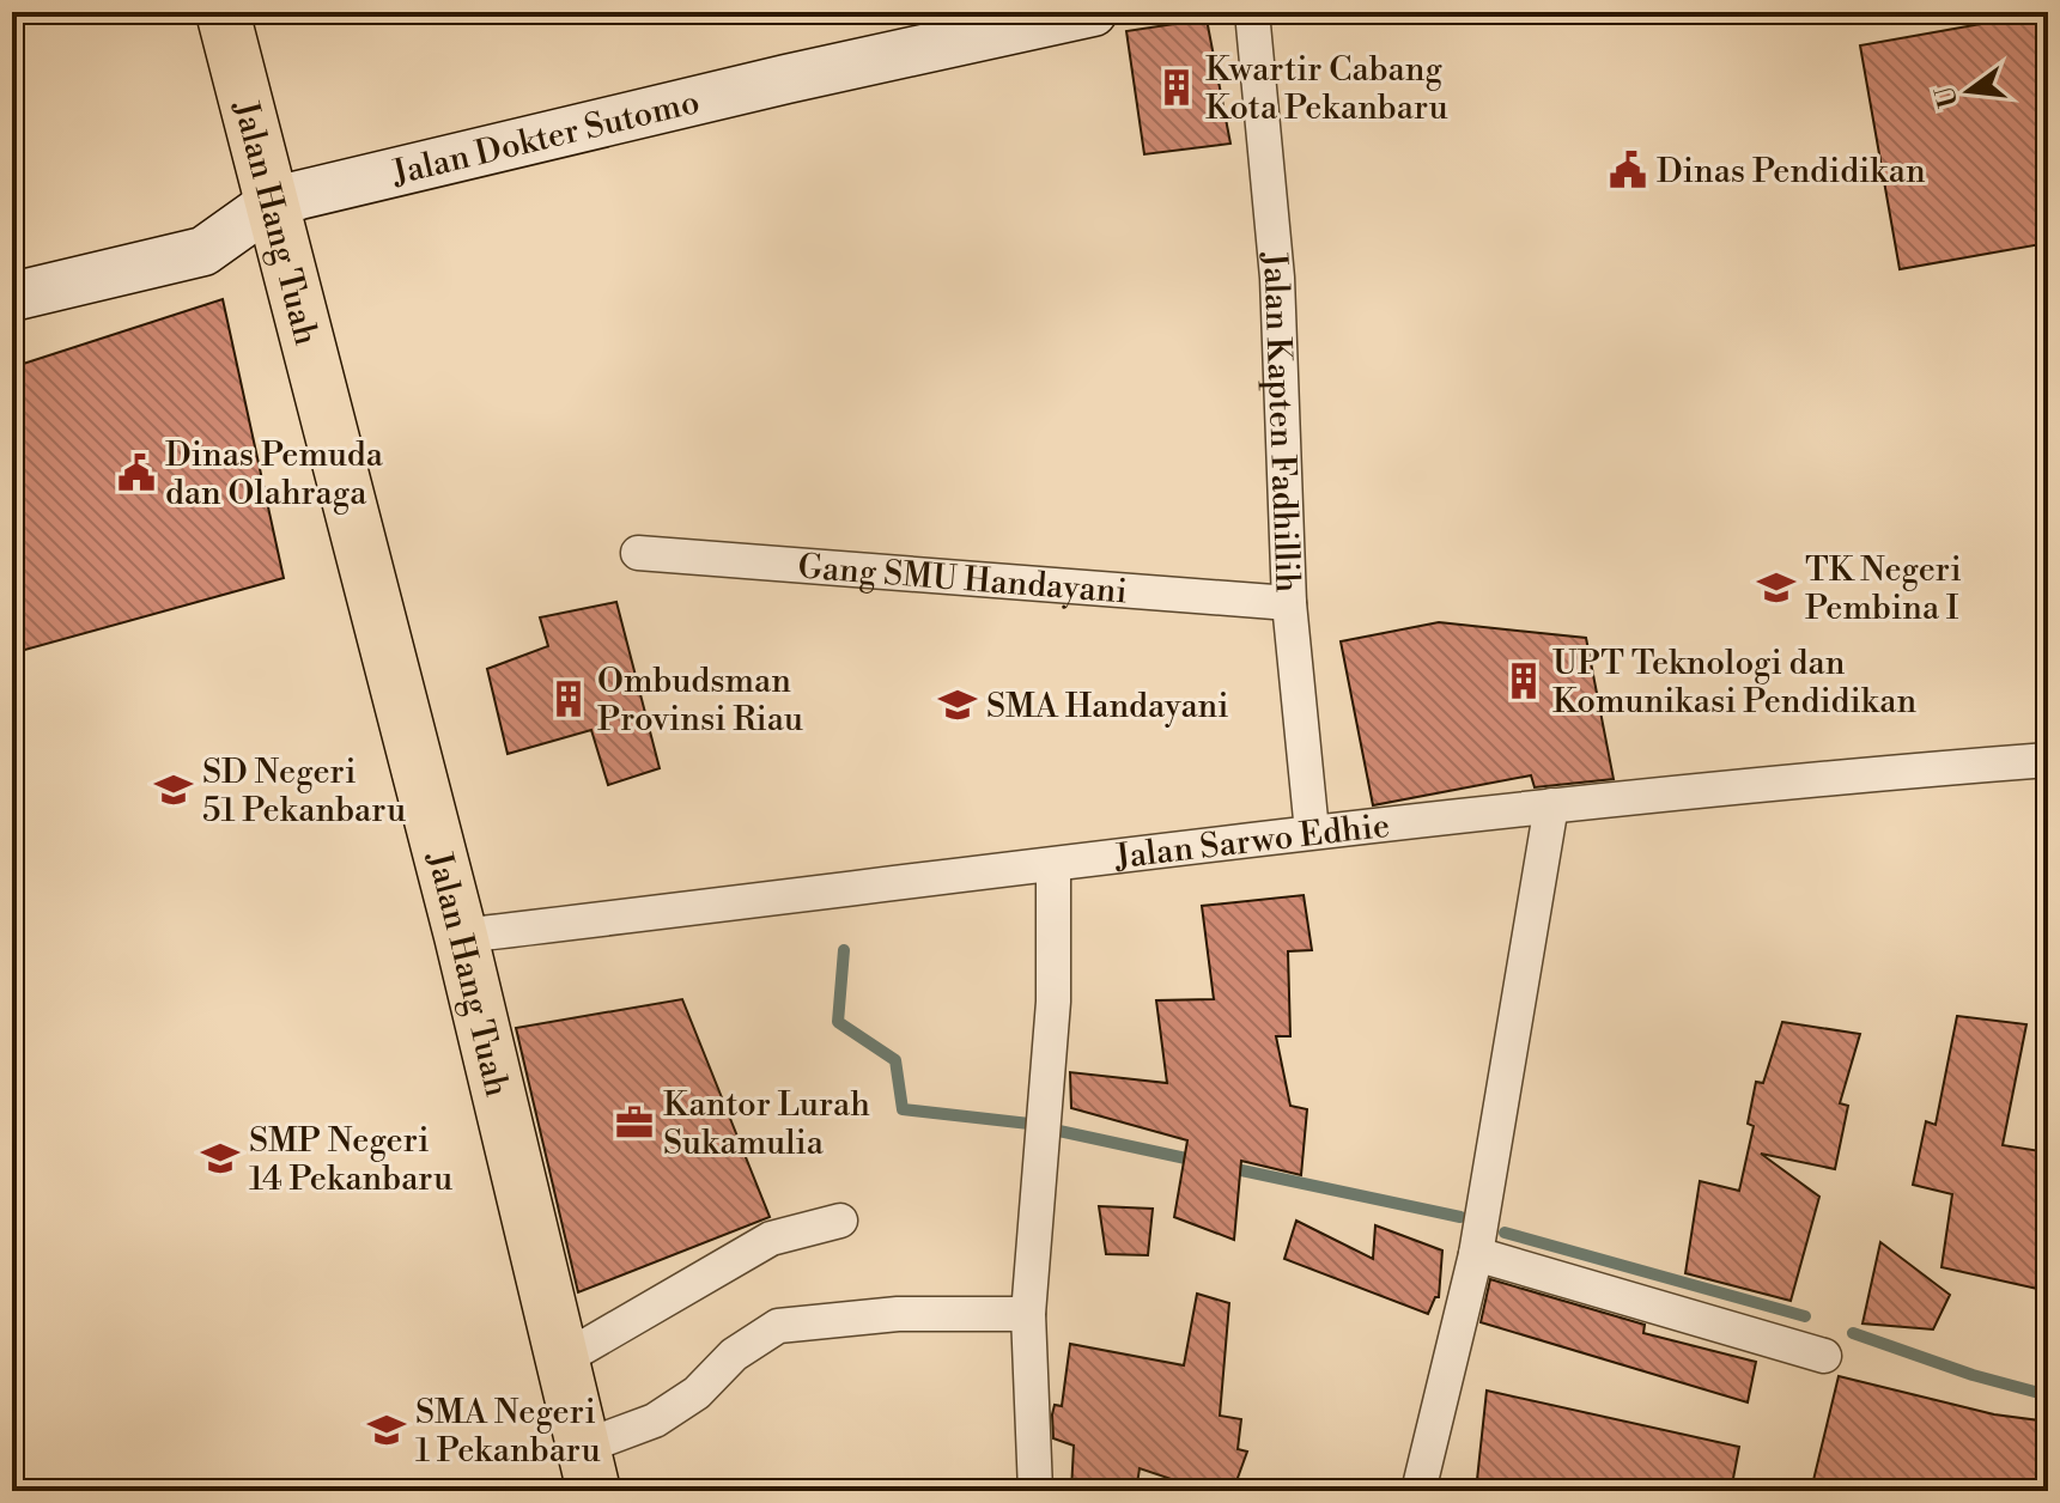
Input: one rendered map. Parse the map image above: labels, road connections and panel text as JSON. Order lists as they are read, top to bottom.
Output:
{
  "streets": {
    "main road": ["Jalan Dokter Sutomo", "Jalan Hang Tuah"],
    "street": ["Jalan Kapten Fadhillih", "Gang SMU Handayani", "Jalan Sarwo Edhie"]
  },
  "crossings": [
    ["Jalan Dokter Sutomo", "Jalan Hang Tuah"],
    ["Jalan Hang Tuah", "Jalan Sarwo Edhie"],
    ["Jalan Kapten Fadhillih", "Gang SMU Handayani"],
    ["Jalan Kapten Fadhillih", "Jalan Sarwo Edhie"]
  ],
  "places": {
    "building": ["Kwartir Cabang Kota Pekanbaru", "UPT Teknologi dan Komunikasi Pendidikan", "Ombudsman Provinsi Riau"],
    "public building": ["Dinas Pendidikan", "Dinas Pemuda dan Olahraga"],
    "school or university": [
      "TK Negeri Pembina I",
      "SMA Handayani",
      "SD Negeri 51 Pekanbaru",
      "SMP Negeri 14 Pekanbaru",
      "SMA Negeri 1 Pekanbaru"
    ],
    "office": ["Kantor Lurah Sukamulia"]
  },
  "north": "left"
}
